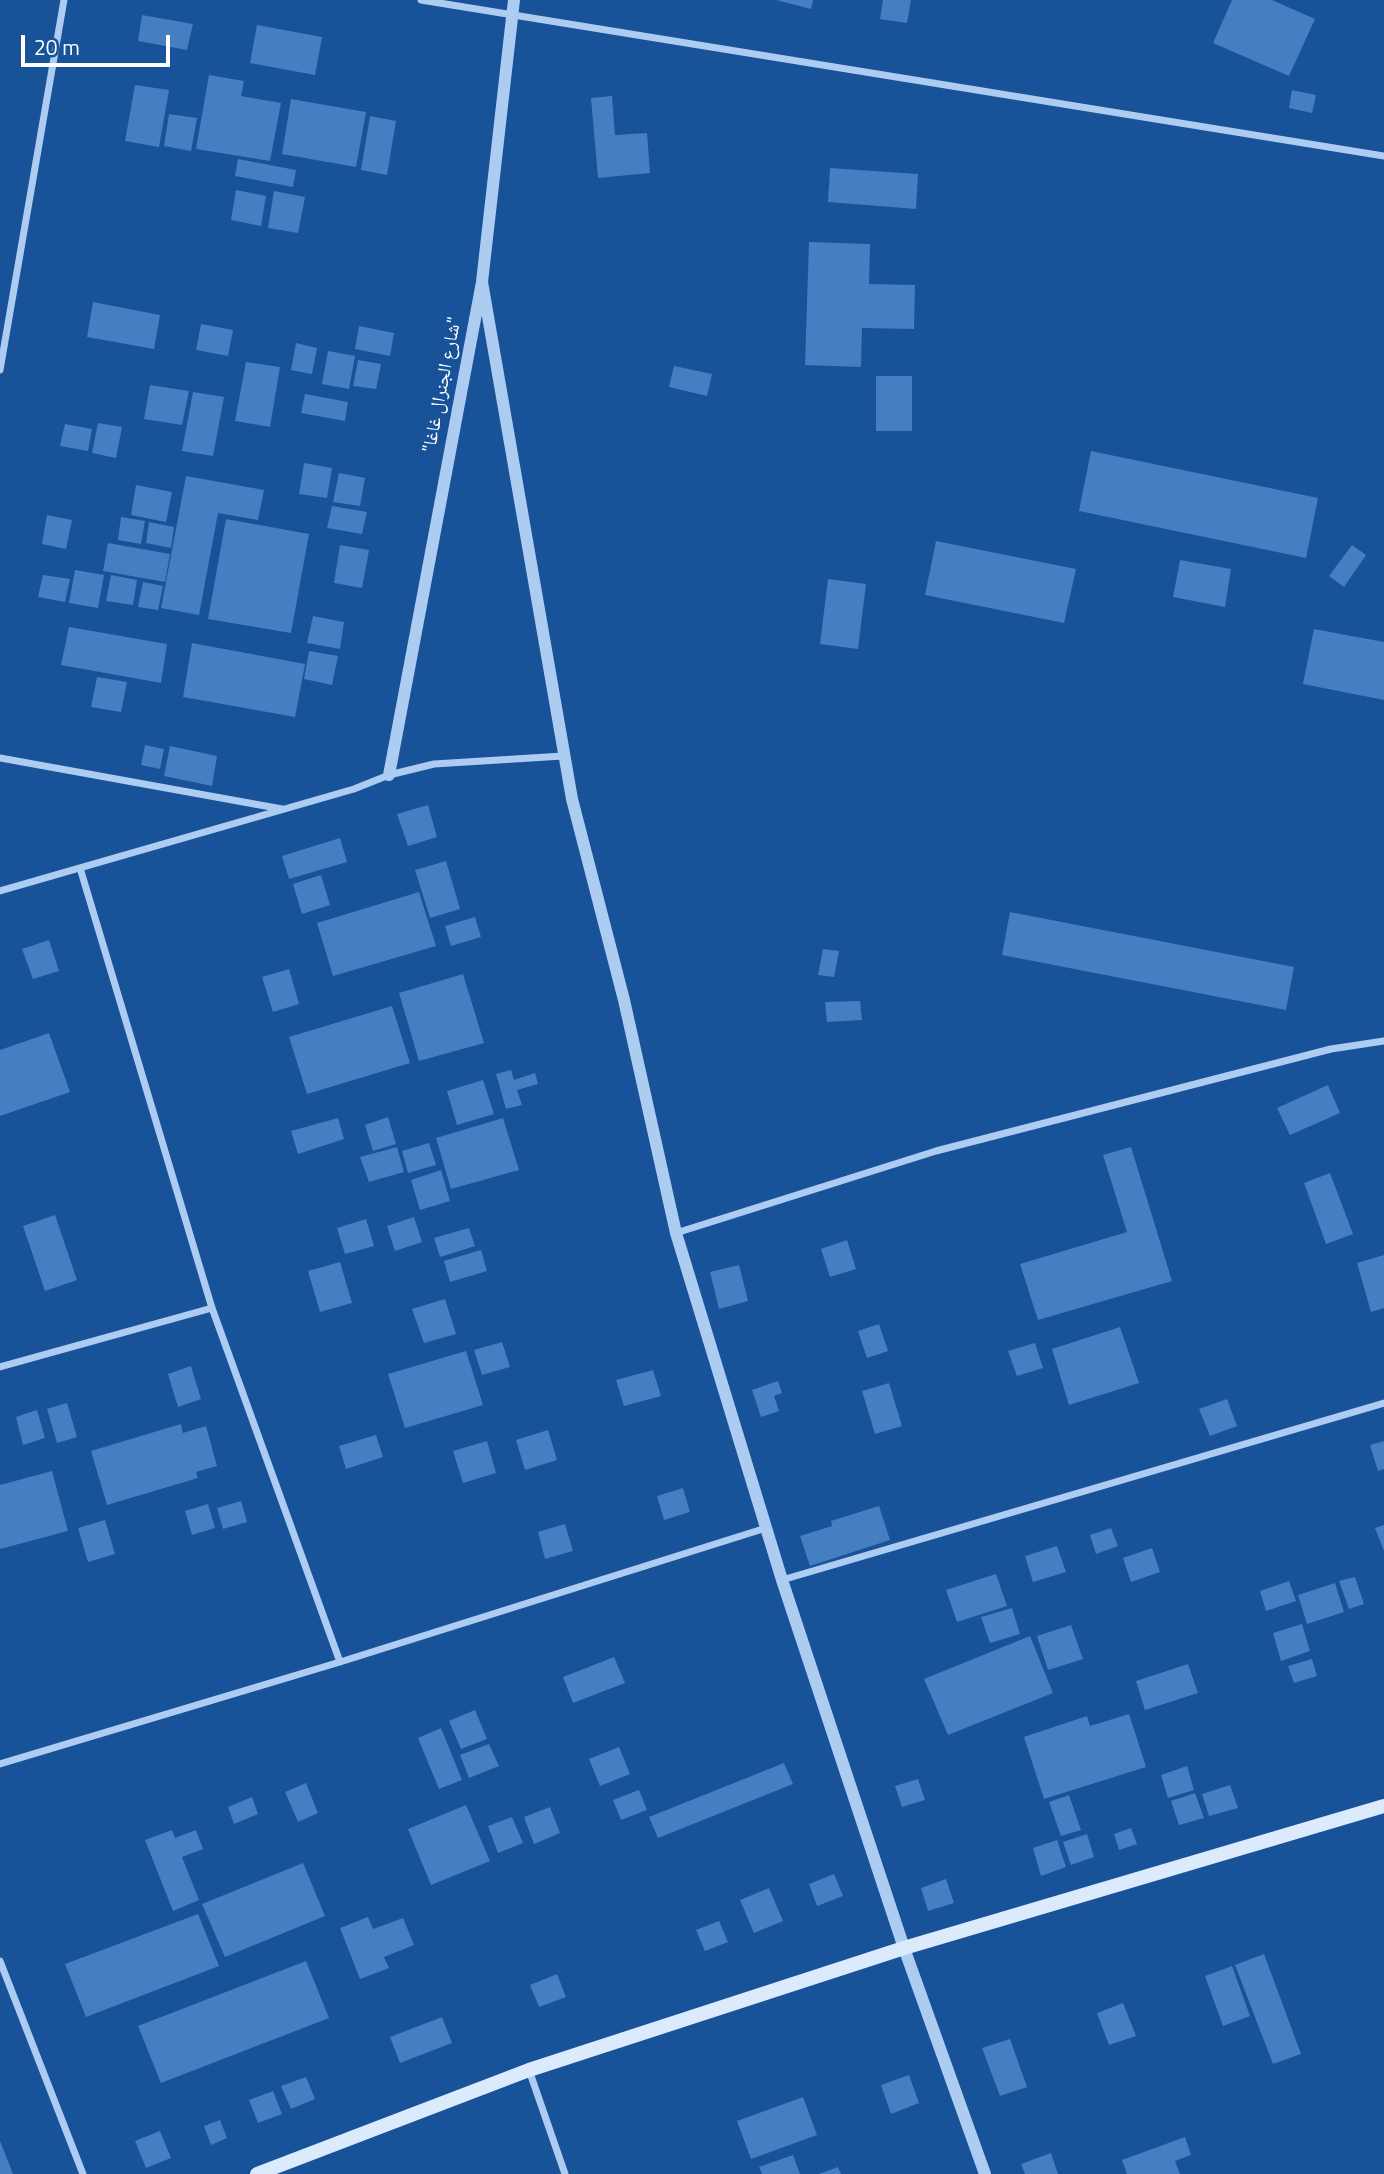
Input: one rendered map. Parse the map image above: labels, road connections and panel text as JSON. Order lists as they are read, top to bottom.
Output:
{
  "streets": {
    "street": ["\"شارع الجنرال غاغا\""]
  },
  "scale_bar": "20 m"
}
